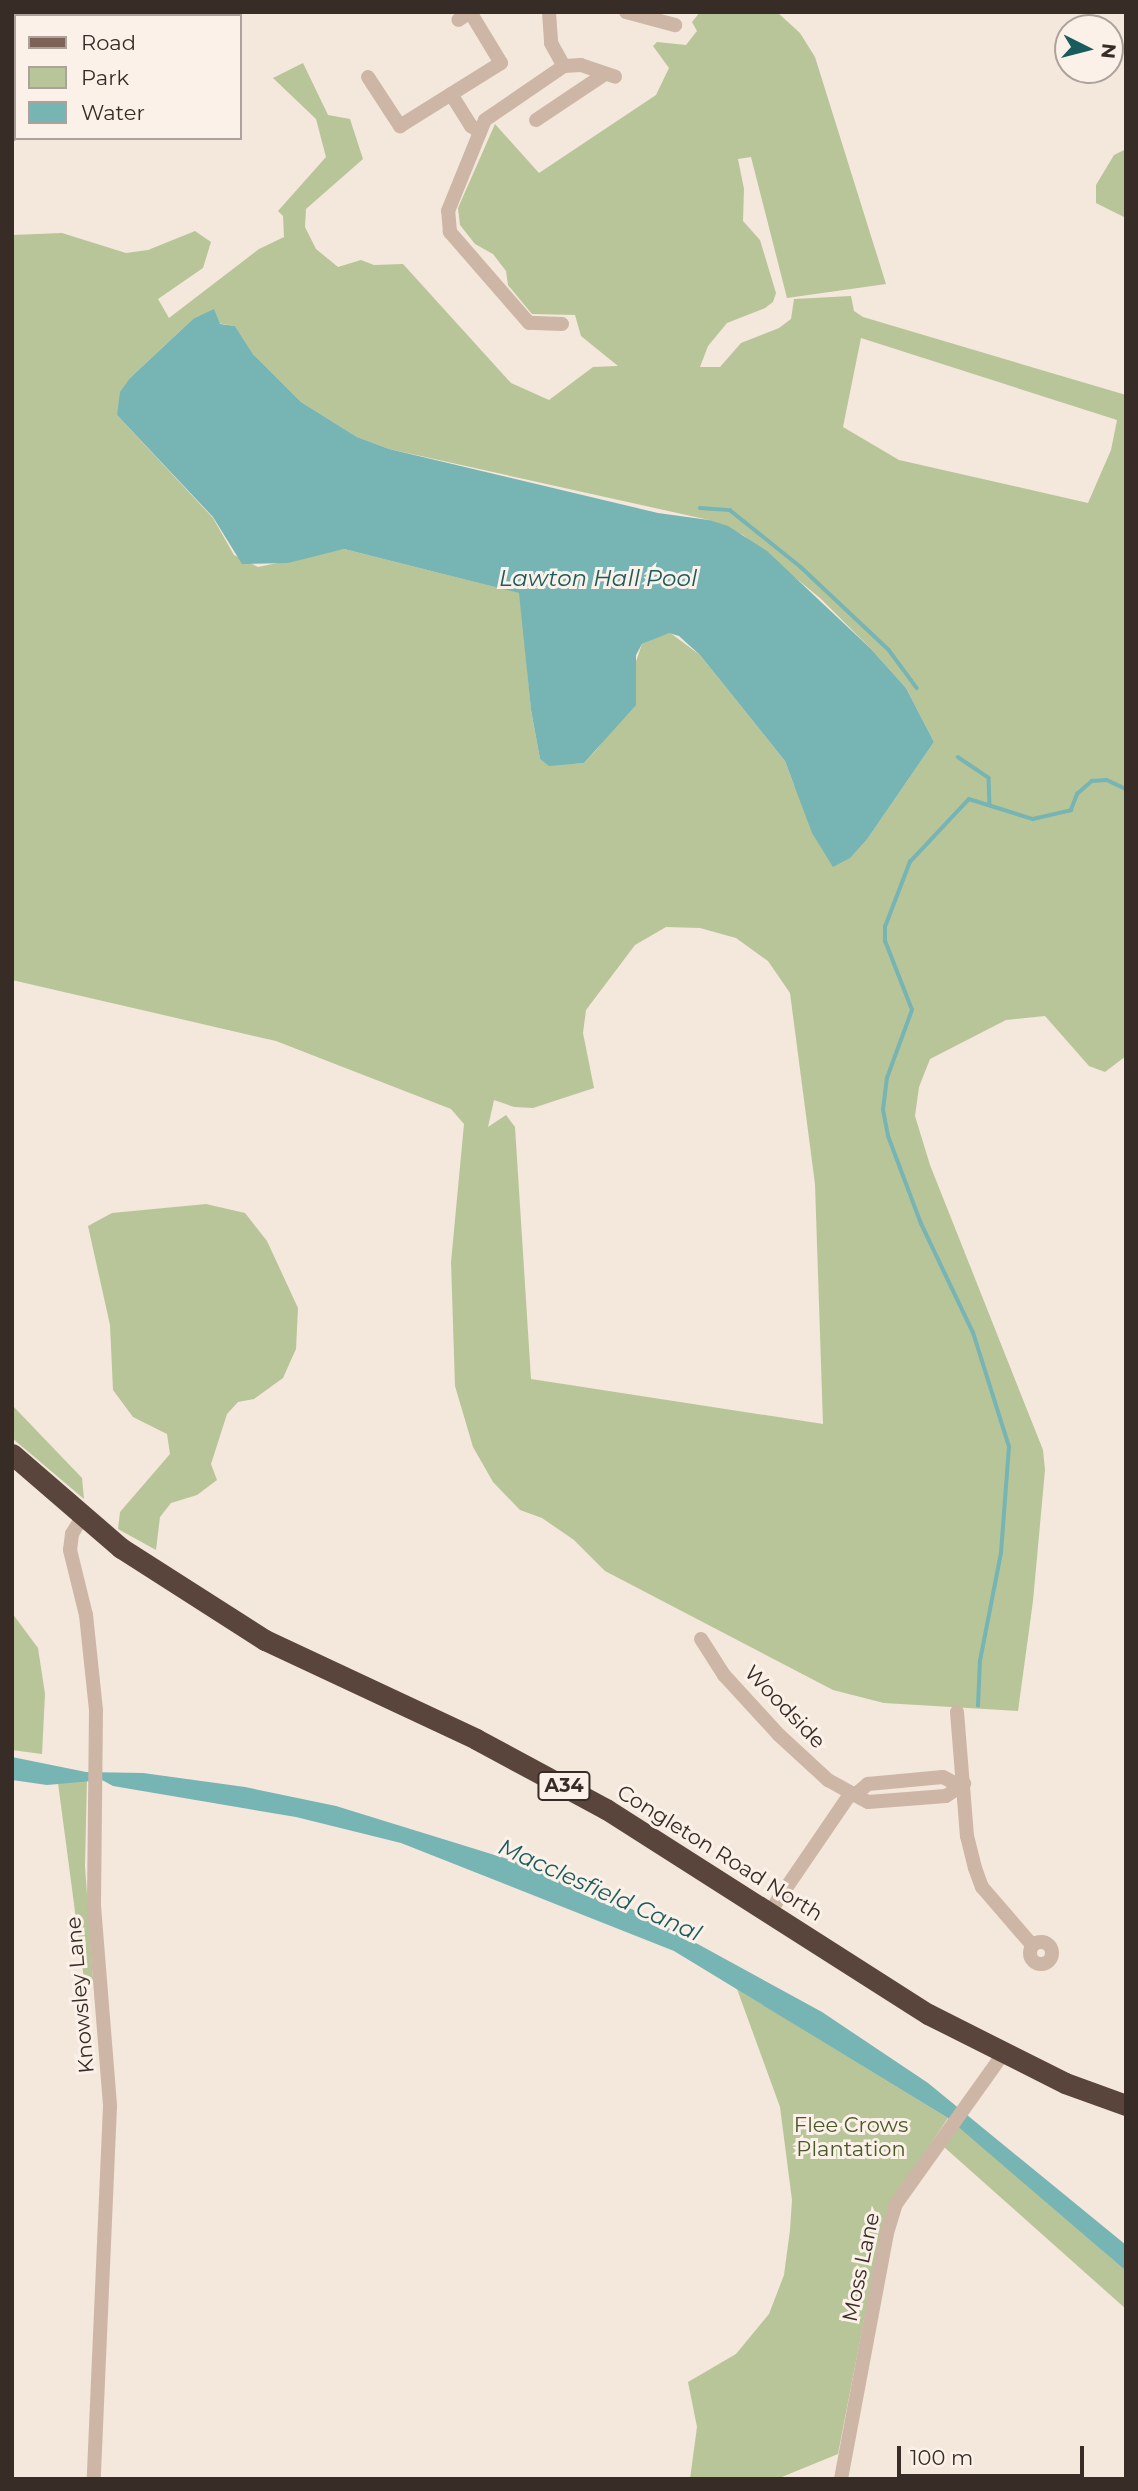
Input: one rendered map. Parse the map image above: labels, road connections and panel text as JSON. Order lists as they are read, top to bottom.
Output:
{
  "streets": {
    "highway": ["A34", "Congleton Road North"],
    "street": ["Woodside", "Knowsley Lane", "Moss Lane"]
  },
  "crossings": [
    ["Congleton Road North", "Knowsley Lane"],
    ["Congleton Road North", "Moss Lane"]
  ],
  "water": ["Lawton Hall Pool", "Macclesfield Canal"],
  "parks": ["Flee Crows Plantation"],
  "legend": ["Road", "Park", "Water"],
  "scale_bar": "100 m",
  "north": "right"
}
